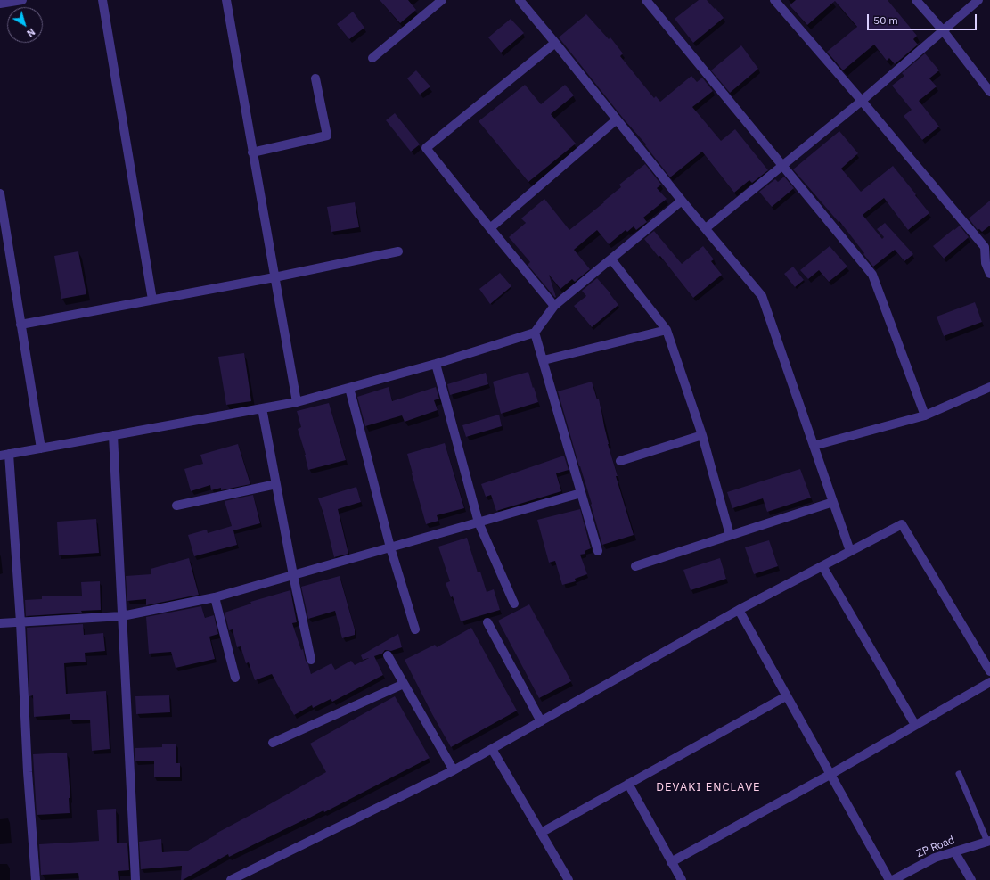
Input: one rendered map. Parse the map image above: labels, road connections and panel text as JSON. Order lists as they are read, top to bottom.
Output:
{
  "streets": {
    "street": ["ZP Road"]
  },
  "districts": ["DEVAKI ENCLAVE"],
  "scale_bar": "50 m",
  "north": "bottom right"
}
